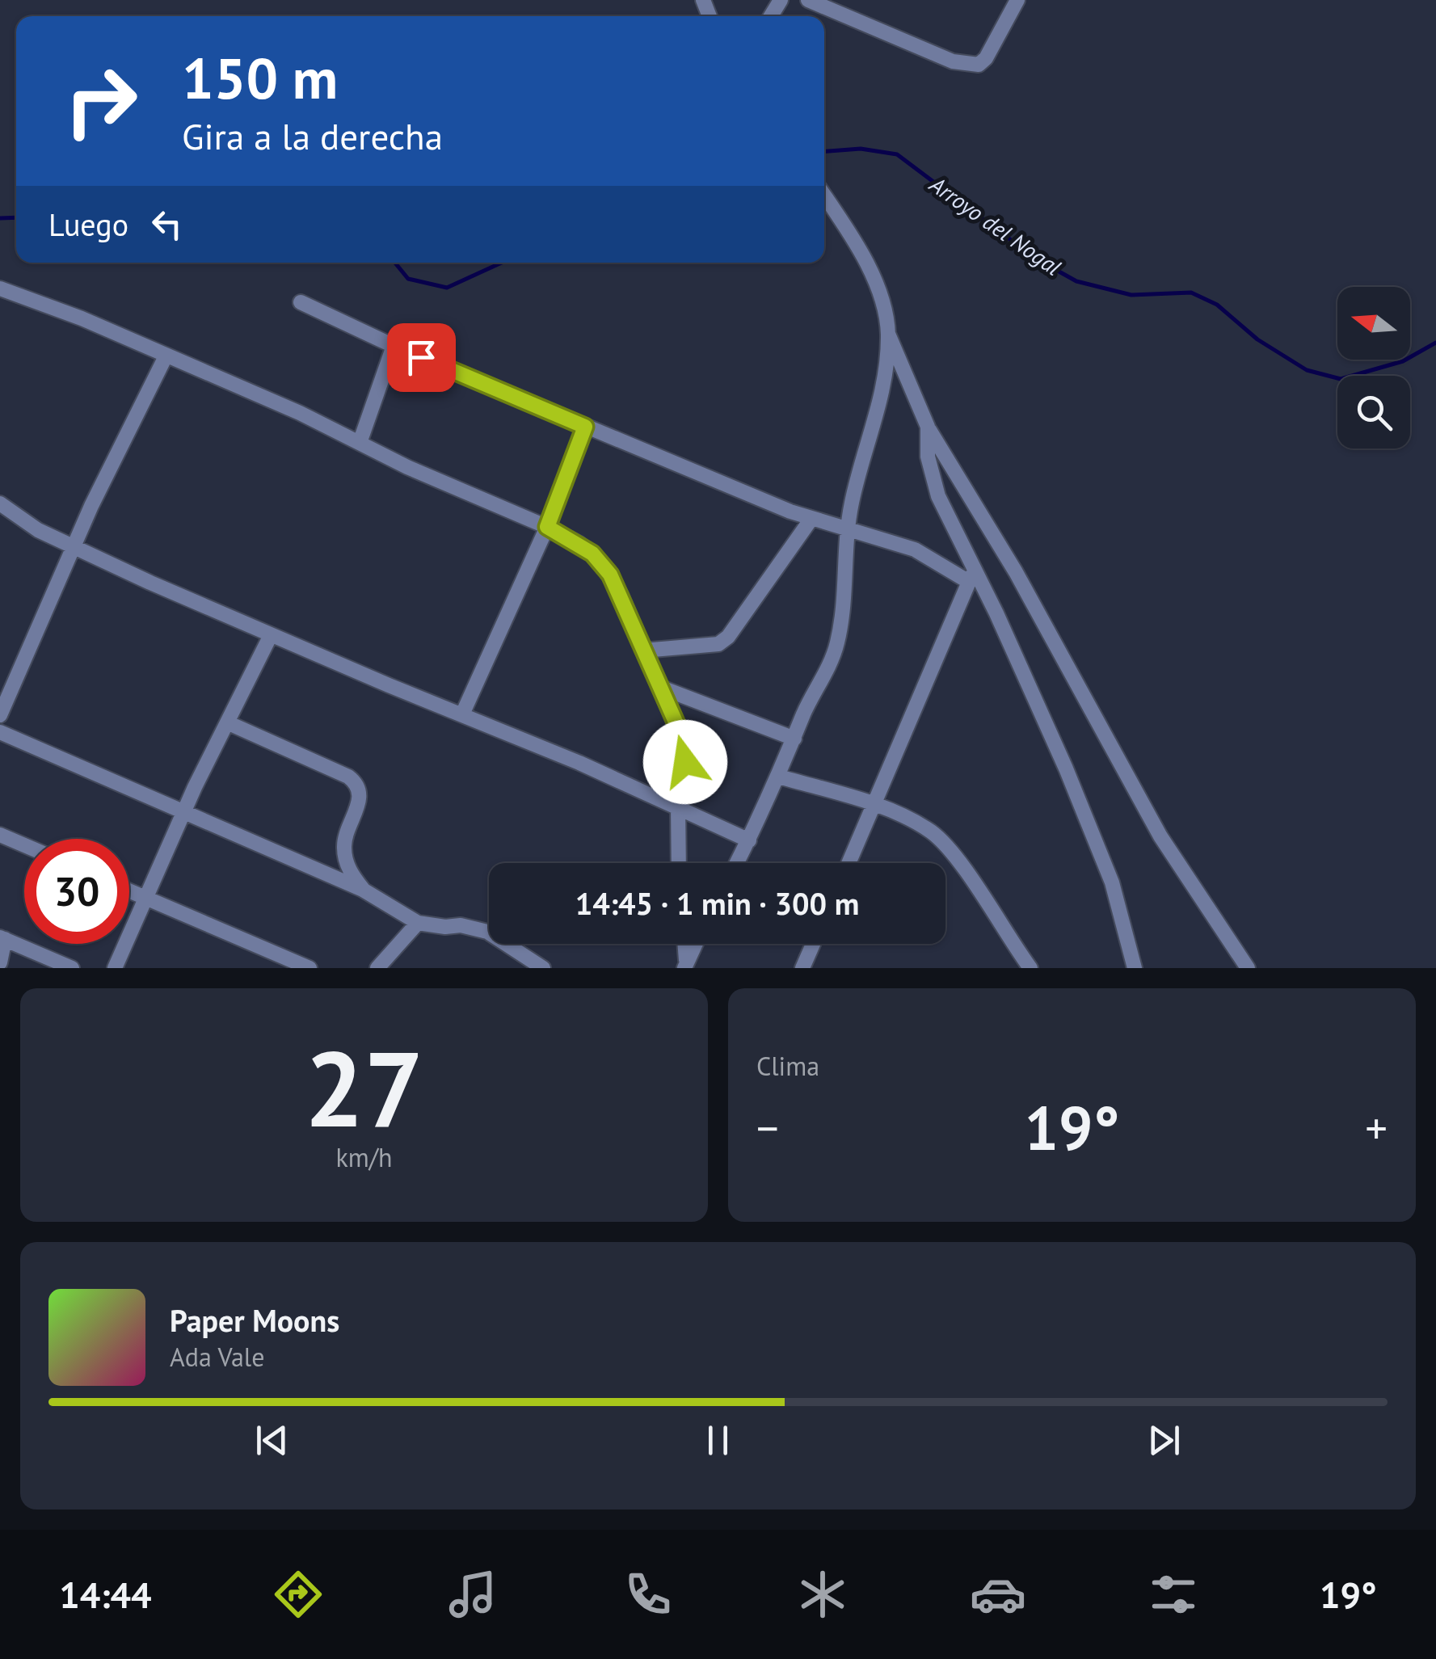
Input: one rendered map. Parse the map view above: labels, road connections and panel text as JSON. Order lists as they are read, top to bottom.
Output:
{
  "water": ["Arroyo del Nogal"],
  "north": "left",
  "page": {
    "turn": ["150 m", "Gira a la derecha"],
    "then": "Luego",
    "limit": "30",
    "trip": "14:45 · 1 min · 300 m",
    "tile": [
      ["27", "km/h"],
      "Clima"
    ],
    "heat": ["−", "19°", "+"],
    "song": ["Paper Moons", "Ada Vale"],
    "tabs": ["14:44", "19°"]
  }
}
